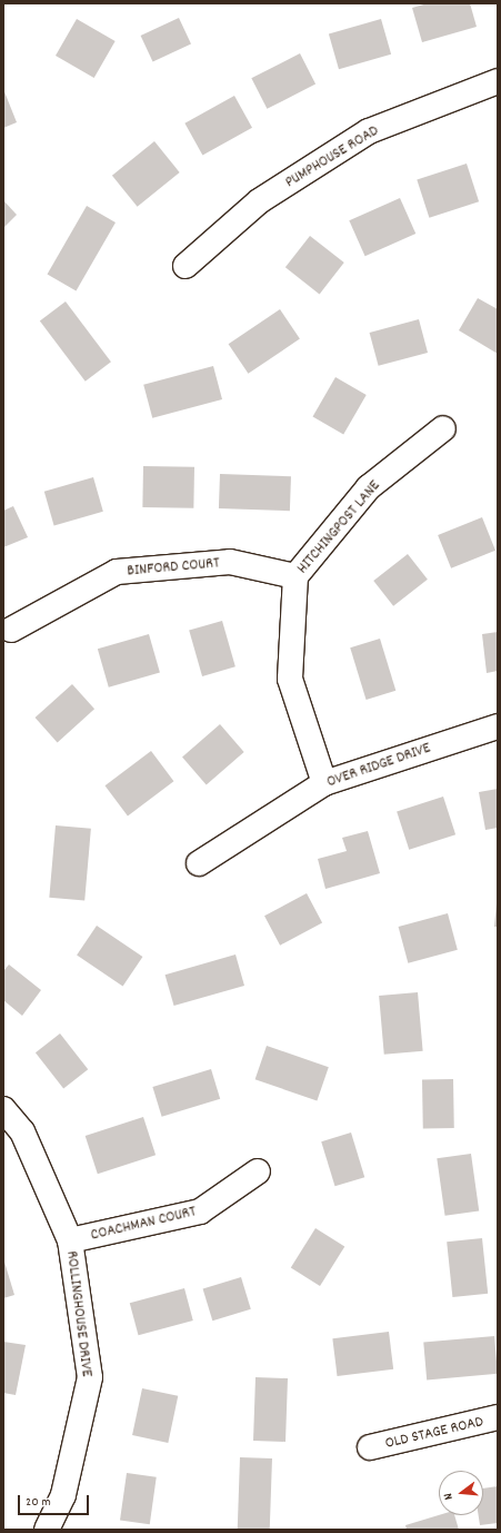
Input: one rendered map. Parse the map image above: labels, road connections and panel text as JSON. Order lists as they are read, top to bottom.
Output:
{
  "streets": {
    "street": [
      "PUMPHOUSE ROAD",
      "HITCHINGPOST LANE",
      "BINFORD COURT",
      "OVER RIDGE DRIVE",
      "COACHMAN COURT",
      "ROLLINGHOUSE DRIVE",
      "OLD STAGE ROAD"
    ]
  },
  "crossings": [
    ["HITCHINGPOST LANE", "BINFORD COURT"],
    ["HITCHINGPOST LANE", "OVER RIDGE DRIVE"],
    ["COACHMAN COURT", "ROLLINGHOUSE DRIVE"]
  ],
  "scale_bar": "20 m",
  "north": "left"
}
